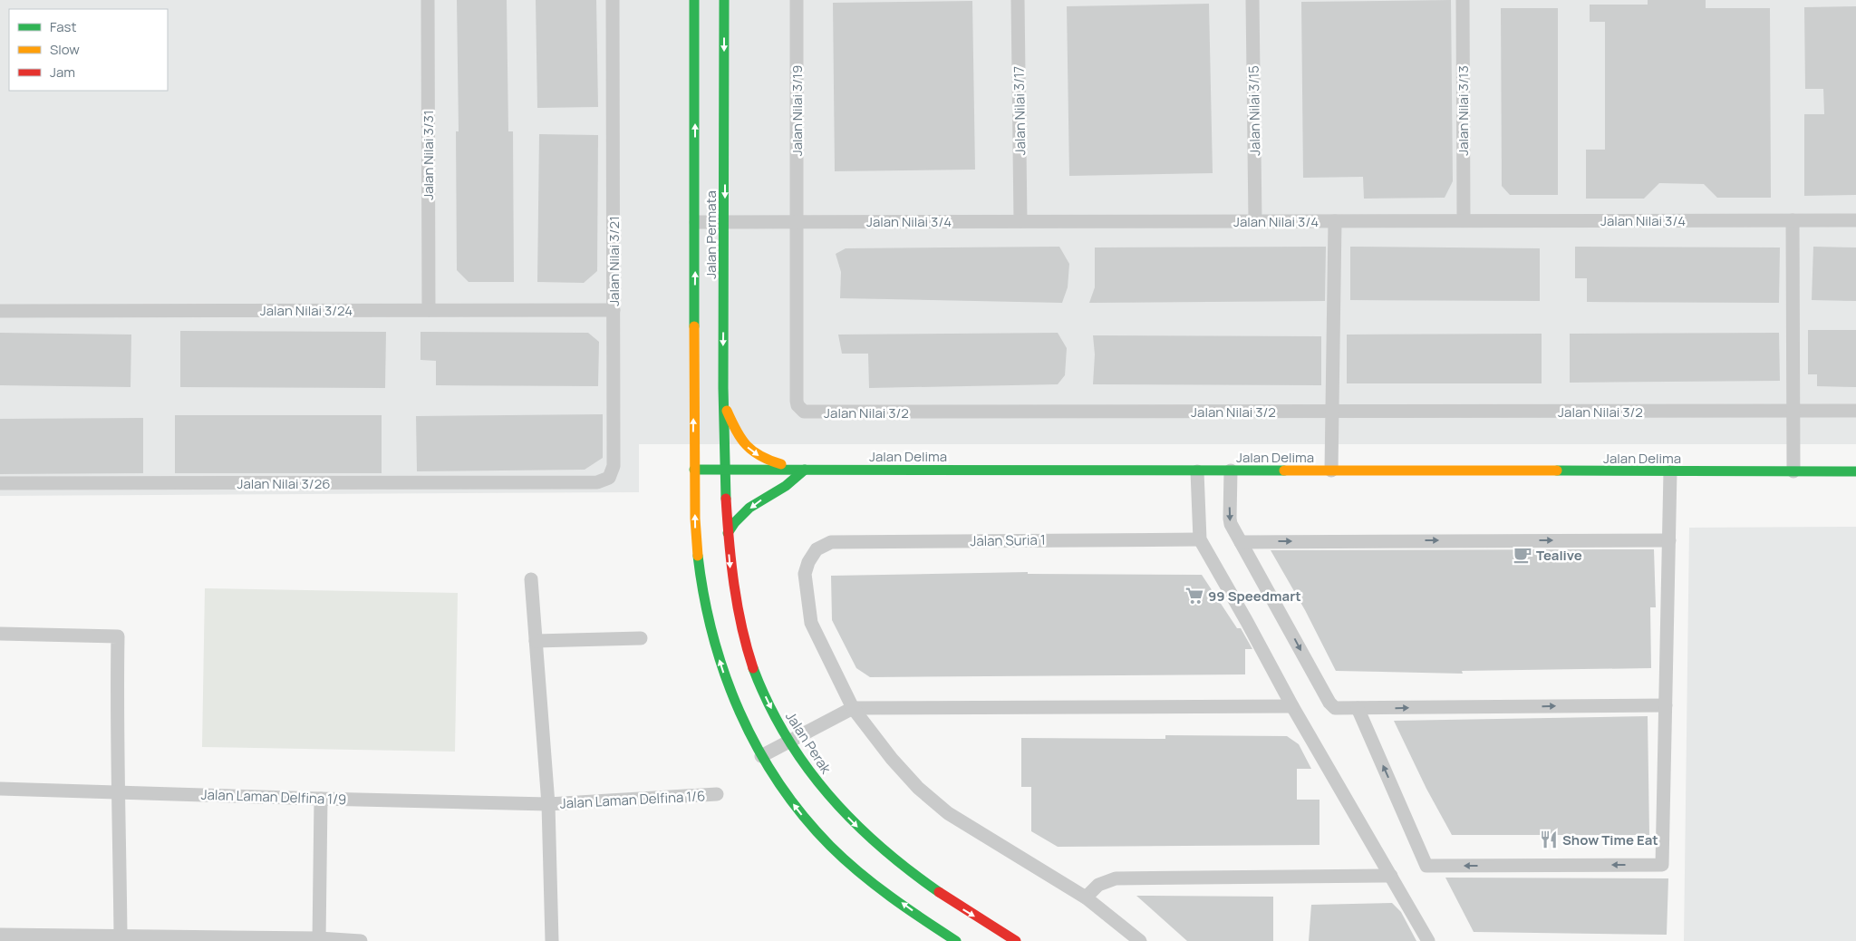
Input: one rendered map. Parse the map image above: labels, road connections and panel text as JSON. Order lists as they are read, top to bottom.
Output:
{
  "streets": {
    "main road": ["Jalan Permata", "Jalan Delima", "Jalan Perak"],
    "street": [
      "Jalan Nilai 3/19",
      "Jalan Nilai 3/17",
      "Jalan Nilai 3/15",
      "Jalan Nilai 3/13",
      "Jalan Nilai 3/31",
      "Jalan Nilai 3/4",
      "Jalan Nilai 3/21",
      "Jalan Nilai 3/24",
      "Jalan Nilai 3/2",
      "Jalan Nilai 3/26",
      "Jalan Suria 1",
      "Jalan Laman Delfina 1/9",
      "Jalan Laman Delfina 1/6"
    ]
  },
  "crossings": [
    ["Jalan Nilai 3/19", "Jalan Nilai 3/4"],
    ["Jalan Nilai 3/19", "Jalan Nilai 3/2"],
    ["Jalan Nilai 3/17", "Jalan Nilai 3/4"],
    ["Jalan Nilai 3/15", "Jalan Nilai 3/4"],
    ["Jalan Nilai 3/13", "Jalan Nilai 3/4"],
    ["Jalan Nilai 3/31", "Jalan Nilai 3/24"],
    ["Jalan Nilai 3/4", "Jalan Permata"],
    ["Jalan Nilai 3/4", "Jalan Nilai 3/2"],
    ["Jalan Permata", "Jalan Delima"],
    ["Jalan Permata", "Jalan Perak"],
    ["Jalan Nilai 3/21", "Jalan Nilai 3/24"],
    ["Jalan Nilai 3/21", "Jalan Nilai 3/26"],
    ["Jalan Delima", "Jalan Perak"],
    ["Jalan Laman Delfina 1/9", "Jalan Laman Delfina 1/6"]
  ],
  "places": {
    "cafe": ["Tealive"],
    "supermarket": ["99 Speedmart"],
    "restaurant": ["Show Time Eat"]
  },
  "legend": ["Fast", "Slow", "Jam"]
}
